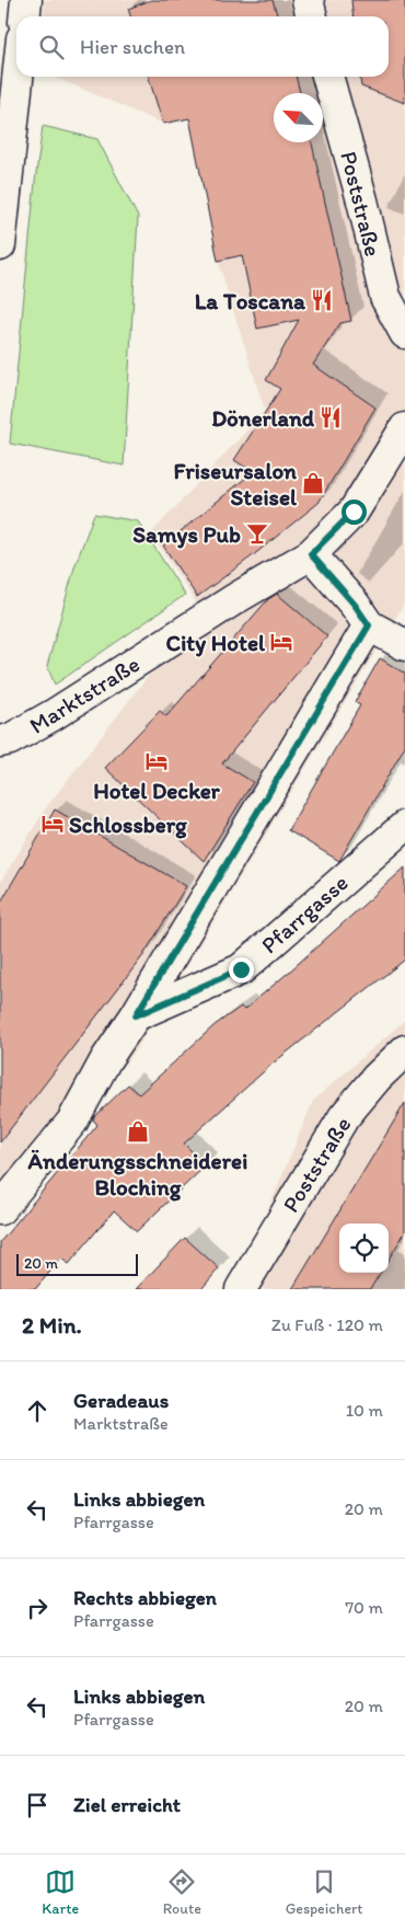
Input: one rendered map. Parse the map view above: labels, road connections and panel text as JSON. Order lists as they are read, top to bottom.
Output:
{
  "streets": {
    "street": ["Poststraße", "Marktstraße", "Pfarrgasse"]
  },
  "places": {
    "restaurant": ["La Toscana", "Dönerland"],
    "shop": ["Friseursalon Steisel", "Änderungsschneiderei Bloching"],
    "bar": ["Samys Pub"],
    "hotel": ["City Hotel", "Hotel Decker", "Schlossberg"]
  },
  "scale_bar": "20 m",
  "north": "top left",
  "page": {
    "search": "Hier suchen",
    "scale": "20 m",
    "heading": ["2 Min.", "Zu Fuß · 120 m"],
    "list": [
      ["Geradeaus", "Marktstraße", "10 m"],
      ["Links abbiegen", "Pfarrgasse", "20 m"],
      ["Rechts abbiegen", "Pfarrgasse", "70 m"],
      ["Links abbiegen", "Pfarrgasse", "20 m"],
      "Ziel erreicht"
    ],
    "nav": ["Karte", "Route", "Gespeichert"]
  }
}
